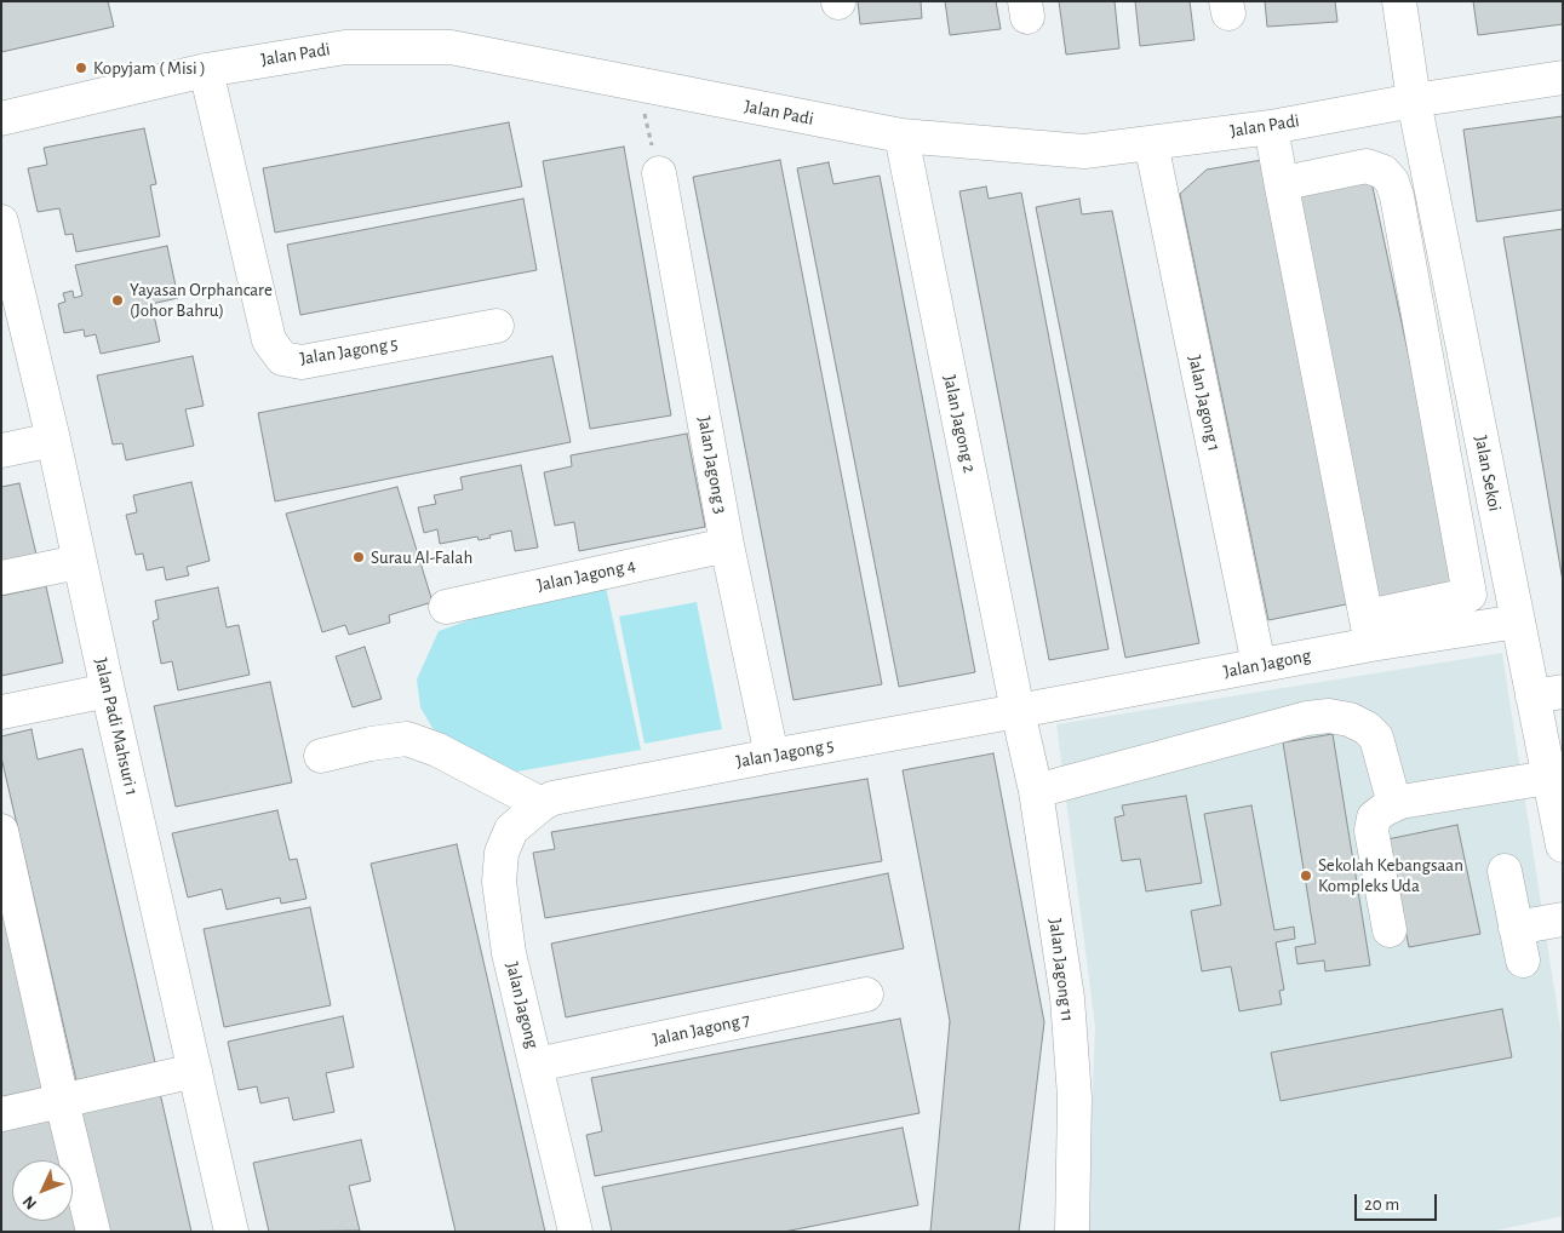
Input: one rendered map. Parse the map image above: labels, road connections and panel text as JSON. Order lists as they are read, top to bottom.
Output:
{
  "streets": {
    "street": [
      "Jalan Padi",
      "Jalan Jagong 5",
      "Jalan Jagong 1",
      "Jalan Jagong 2",
      "Jalan Jagong 3",
      "Jalan Sekoi",
      "Jalan Jagong 4",
      "Jalan Jagong",
      "Jalan Padi Mahsuri 1",
      "Jalan Jagong 11",
      "Jalan Jagong 7"
    ]
  },
  "crossings": [
    ["Jalan Padi", "Jalan Jagong 5"],
    ["Jalan Padi", "Jalan Jagong 1"],
    ["Jalan Padi", "Jalan Jagong 2"],
    ["Jalan Padi", "Jalan Sekoi"],
    ["Jalan Jagong 5", "Jalan Jagong 2"],
    ["Jalan Jagong 5", "Jalan Jagong 3"],
    ["Jalan Jagong 5", "Jalan Jagong"],
    ["Jalan Jagong 5", "Jalan Jagong 11"],
    ["Jalan Jagong 1", "Jalan Jagong"],
    ["Jalan Jagong 2", "Jalan Jagong"],
    ["Jalan Jagong 2", "Jalan Jagong 11"],
    ["Jalan Jagong 3", "Jalan Jagong 4"],
    ["Jalan Sekoi", "Jalan Jagong"],
    ["Jalan Jagong", "Jalan Jagong 11"],
    ["Jalan Jagong", "Jalan Jagong 7"]
  ],
  "places": [
    "Kopyjam ( Misi )",
    "Yayasan Orphancare (Johor Bahru)",
    "Surau Al-Falah",
    "Sekolah Kebangsaan Kompleks Uda"
  ],
  "scale_bar": "20 m",
  "north": "bottom left"
}
